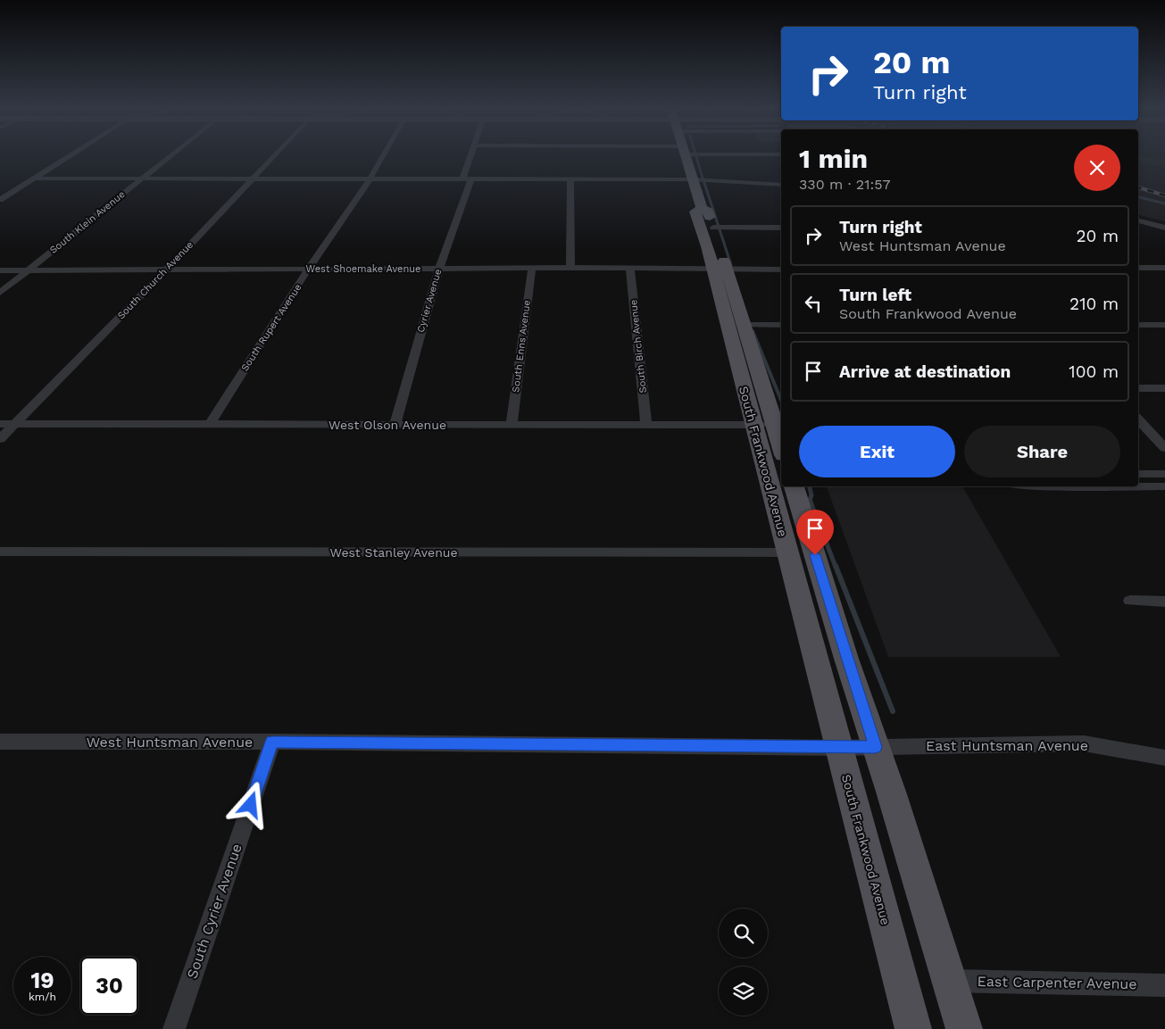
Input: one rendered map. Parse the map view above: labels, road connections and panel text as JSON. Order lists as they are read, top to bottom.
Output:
{
  "streets": {
    "main road": ["South Frankwood Avenue"],
    "street": [
      "South Klein Avenue",
      "West Shoemake Avenue",
      "South Church Avenue",
      "Cyrier Avenue",
      "South Rupert Avenue",
      "South Enns Avenue",
      "South Birch Avenue",
      "West Olson Avenue",
      "West Stanley Avenue",
      "West Huntsman Avenue",
      "East Huntsman Avenue",
      "South Cyrier Avenue",
      "East Carpenter Avenue"
    ]
  },
  "crossings": [
    ["South Klein Avenue", "West Shoemake Avenue"],
    ["West Shoemake Avenue", "South Church Avenue"],
    ["West Shoemake Avenue", "Cyrier Avenue"],
    ["West Shoemake Avenue", "South Rupert Avenue"],
    ["West Shoemake Avenue", "South Enns Avenue"],
    ["West Shoemake Avenue", "South Birch Avenue"],
    ["West Shoemake Avenue", "South Frankwood Avenue"],
    ["South Church Avenue", "West Olson Avenue"],
    ["Cyrier Avenue", "West Olson Avenue"],
    ["South Rupert Avenue", "West Olson Avenue"],
    ["South Enns Avenue", "West Olson Avenue"],
    ["South Birch Avenue", "West Olson Avenue"],
    ["West Olson Avenue", "South Frankwood Avenue"],
    ["South Frankwood Avenue", "West Stanley Avenue"],
    ["South Frankwood Avenue", "West Huntsman Avenue"],
    ["South Frankwood Avenue", "East Huntsman Avenue"],
    ["South Frankwood Avenue", "East Carpenter Avenue"],
    ["West Huntsman Avenue", "East Huntsman Avenue"],
    ["West Huntsman Avenue", "South Cyrier Avenue"]
  ],
  "page": {
    "turn": ["20 m", "Turn right"],
    "heading": ["1 min", "330 m · 21:57"],
    "list": [
      {
        "name": "Turn right",
        "note": "West Huntsman Avenue",
        "value": "20 m"
      },
      {
        "name": "Turn left",
        "note": "South Frankwood Avenue",
        "value": "210 m"
      },
      {
        "name": "Arrive at destination",
        "value": "100 m"
      }
    ],
    "buttons": ["Exit", "Share"],
    "speed": "19 km/h",
    "limit": "30"
  }
}
